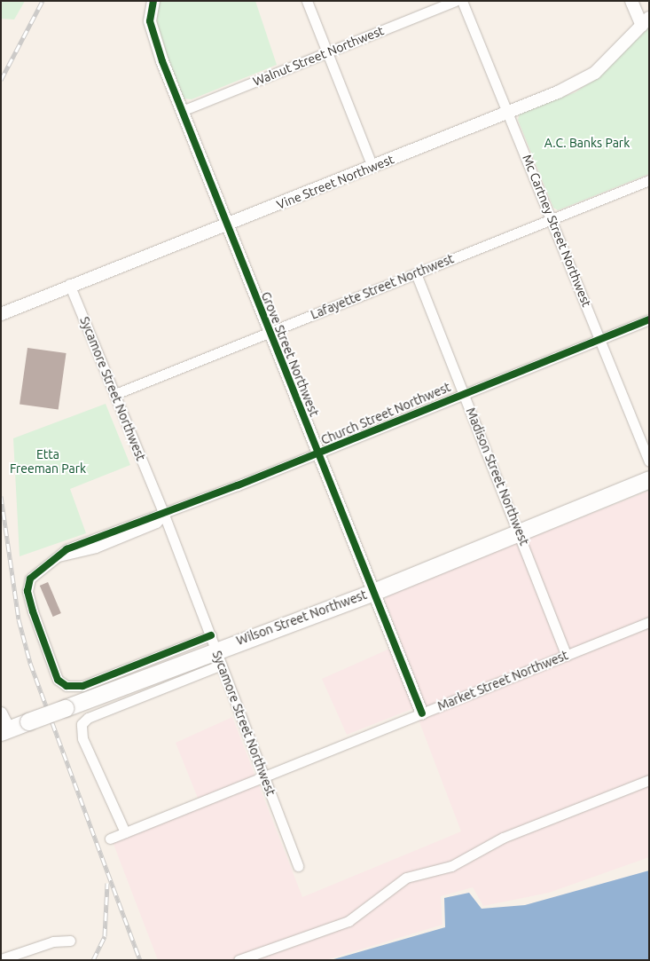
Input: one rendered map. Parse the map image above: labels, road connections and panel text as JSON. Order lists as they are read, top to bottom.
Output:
{
  "streets": {
    "highway": ["Wilson Street Northwest"],
    "street": [
      "Walnut Street Northwest",
      "Vine Street Northwest",
      "Mc Cartney Street Northwest",
      "Lafayette Street Northwest",
      "Grove Street Northwest",
      "Sycamore Street Northwest",
      "Church Street Northwest",
      "Madison Street Northwest",
      "Market Street Northwest"
    ]
  },
  "crossings": [
    ["Walnut Street Northwest", "Grove Street Northwest"],
    ["Vine Street Northwest", "Mc Cartney Street Northwest"],
    ["Vine Street Northwest", "Grove Street Northwest"],
    ["Vine Street Northwest", "Sycamore Street Northwest"],
    ["Mc Cartney Street Northwest", "Lafayette Street Northwest"],
    ["Mc Cartney Street Northwest", "Church Street Northwest"],
    ["Lafayette Street Northwest", "Grove Street Northwest"],
    ["Lafayette Street Northwest", "Sycamore Street Northwest"],
    ["Lafayette Street Northwest", "Madison Street Northwest"],
    ["Grove Street Northwest", "Church Street Northwest"],
    ["Grove Street Northwest", "Wilson Street Northwest"],
    ["Grove Street Northwest", "Market Street Northwest"],
    ["Sycamore Street Northwest", "Church Street Northwest"],
    ["Sycamore Street Northwest", "Wilson Street Northwest"],
    ["Sycamore Street Northwest", "Market Street Northwest"],
    ["Church Street Northwest", "Madison Street Northwest"],
    ["Church Street Northwest", "Wilson Street Northwest"],
    ["Madison Street Northwest", "Wilson Street Northwest"],
    ["Madison Street Northwest", "Market Street Northwest"]
  ],
  "parks": ["A.C. Banks Park", "Etta Freeman Park"]
}
